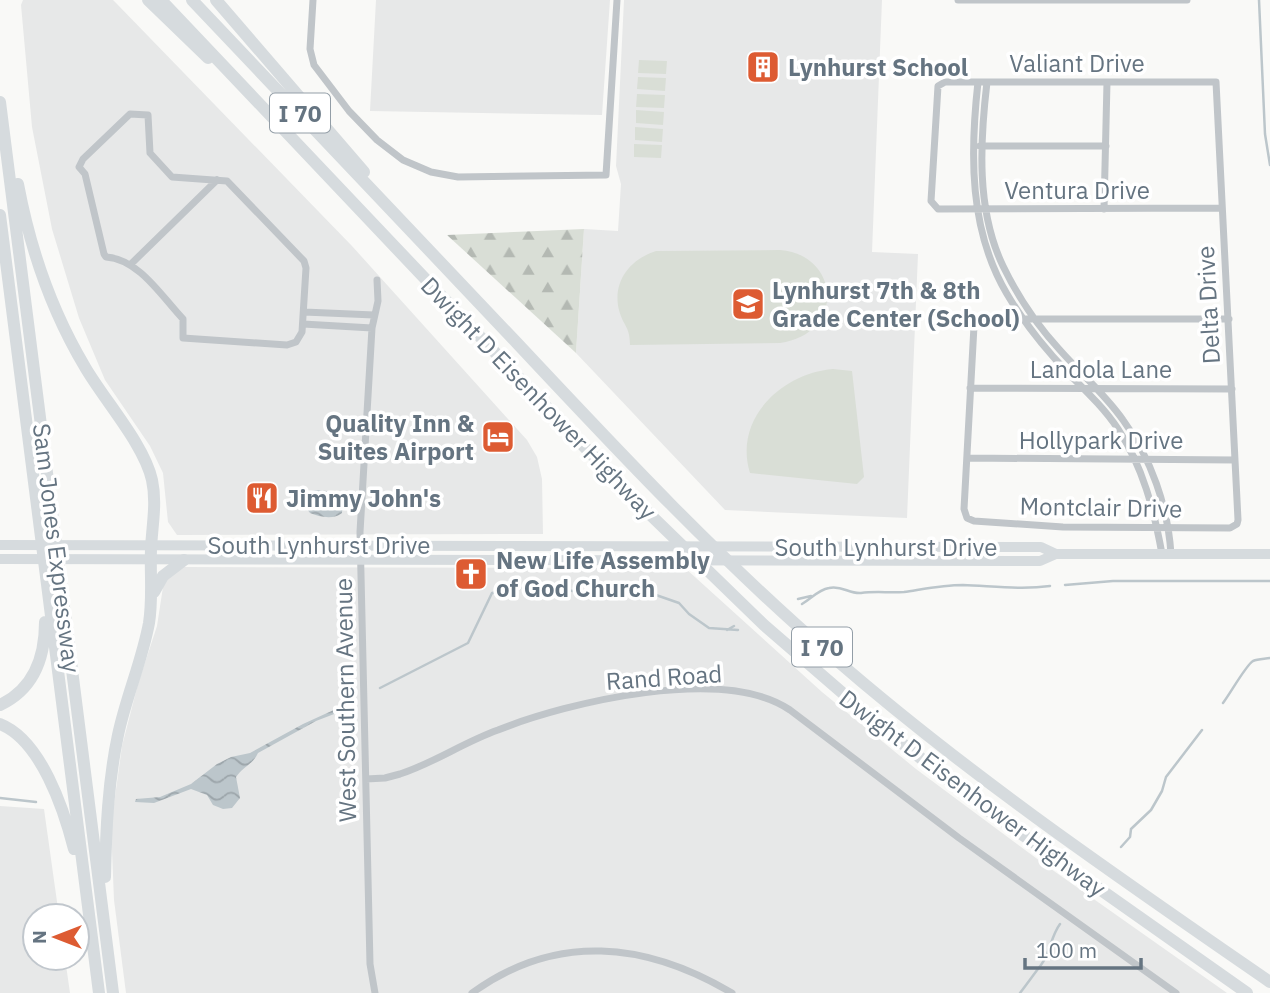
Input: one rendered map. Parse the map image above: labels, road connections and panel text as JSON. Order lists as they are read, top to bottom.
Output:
{
  "streets": {
    "highway": ["I 70", "Dwight D Eisenhower Highway", "Sam Jones Expressway"],
    "main road": ["South Lynhurst Drive"],
    "street": [
      "Valiant Drive",
      "Ventura Drive",
      "Delta Drive",
      "Landola Lane",
      "Hollypark Drive",
      "Montclair Drive",
      "Rand Road",
      "West Southern Avenue"
    ]
  },
  "crossings": [
    ["Valiant Drive", "Ventura Drive"],
    ["Valiant Drive", "Delta Drive"],
    ["Ventura Drive", "Delta Drive"],
    ["Delta Drive", "Landola Lane"],
    ["Delta Drive", "Hollypark Drive"],
    ["Delta Drive", "Montclair Drive"],
    ["Hollypark Drive", "Montclair Drive"],
    ["South Lynhurst Drive", "West Southern Avenue"],
    ["Rand Road", "West Southern Avenue"]
  ],
  "places": {
    "building": ["Lynhurst School"],
    "school or university": ["Lynhurst 7th & 8th Grade Center (School)"],
    "hotel": ["Quality Inn & Suites Airport"],
    "restaurant": ["Jimmy John's"],
    "church": ["New Life Assembly of God Church"]
  },
  "scale_bar": "100 m",
  "north": "left"
}
